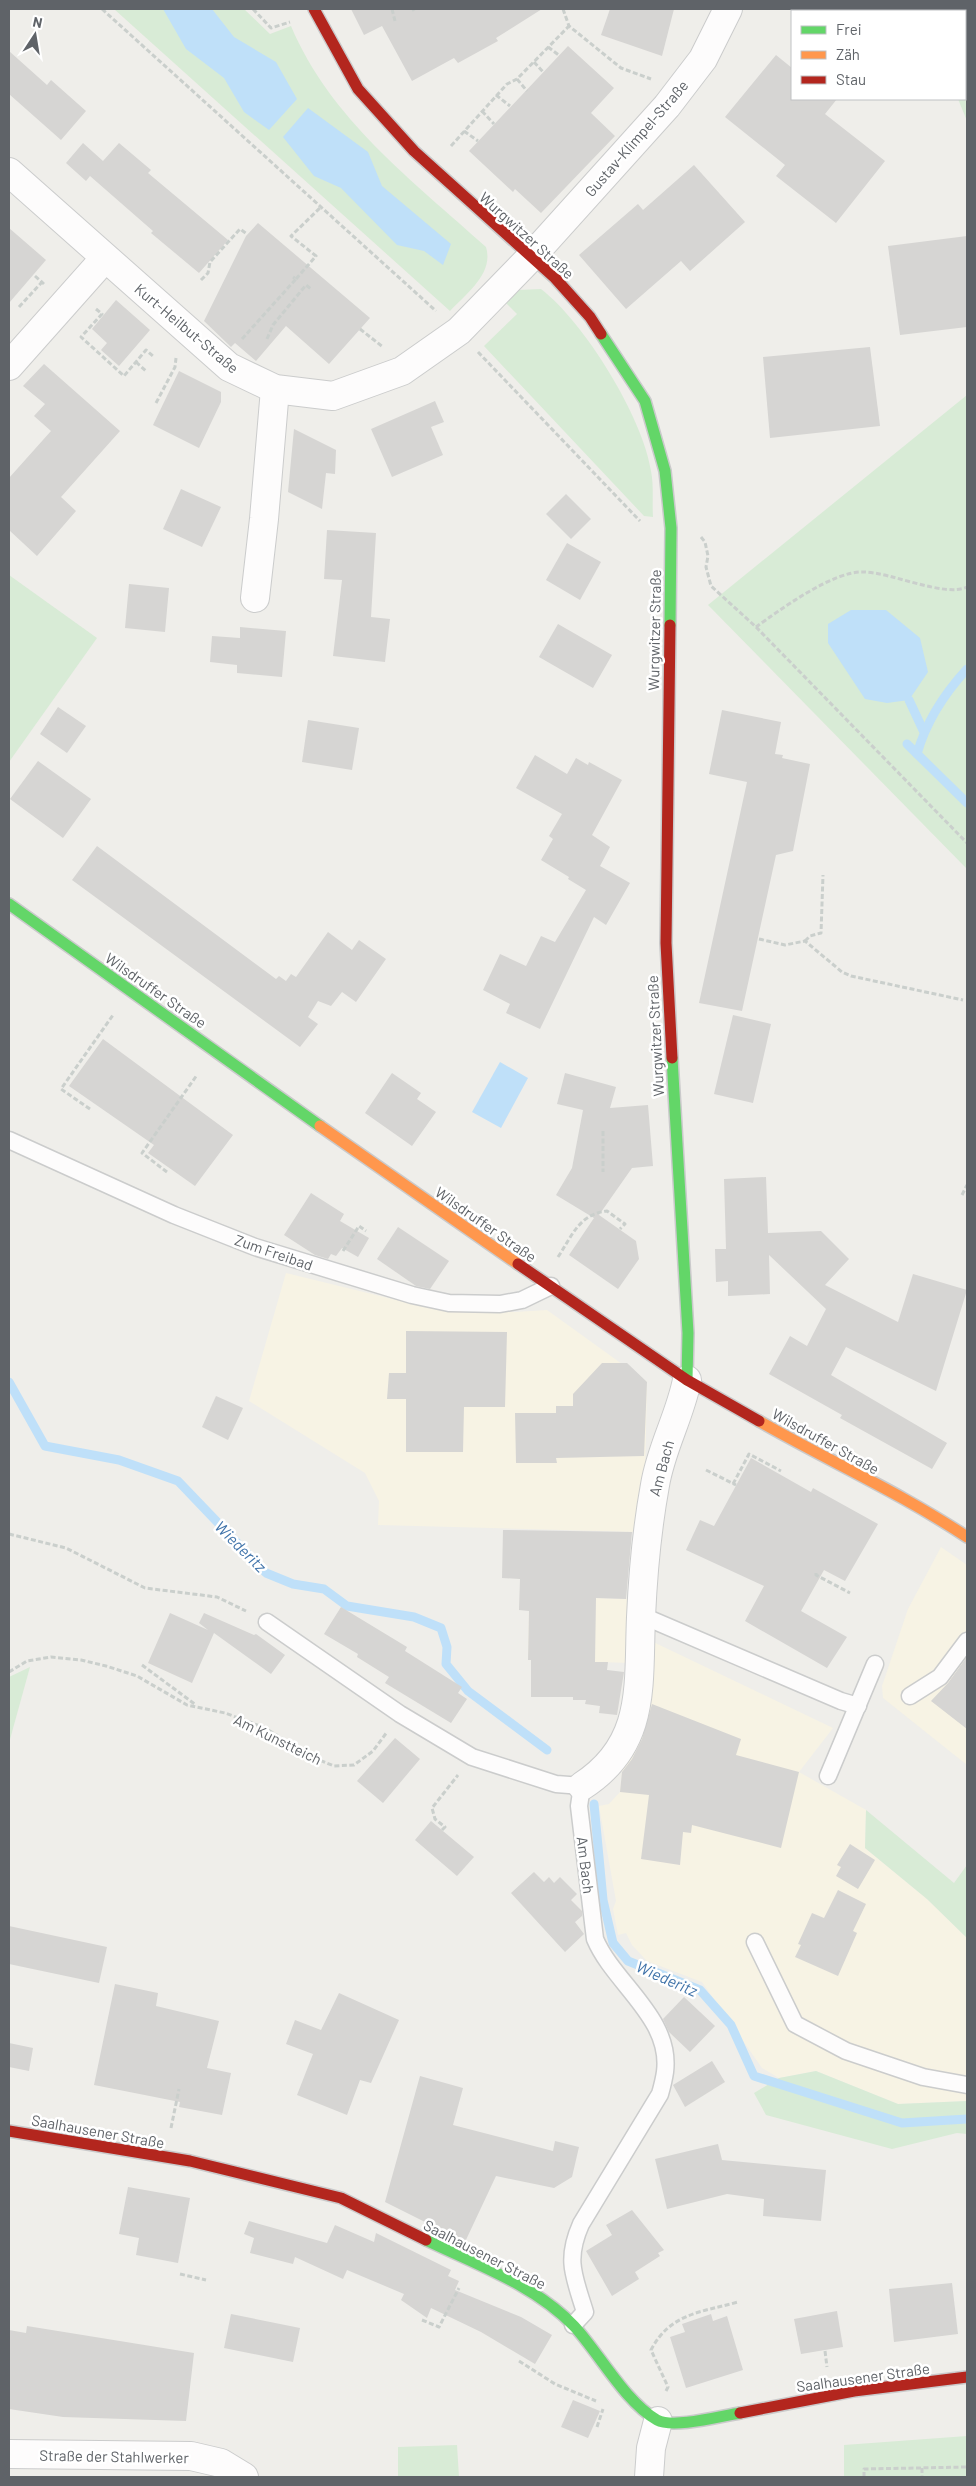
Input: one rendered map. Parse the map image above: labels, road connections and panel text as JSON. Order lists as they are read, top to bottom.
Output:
{
  "streets": {
    "street": [
      "Gustav-Klimpel-Straße",
      "Wurgwitzer Straße",
      "Kurt-Heilbut-Straße",
      "Wilsdruffer Straße",
      "Am Bach",
      "Saalhausener Straße",
      "Straße der Stahlwerker"
    ],
    "lane": ["Zum Freibad"],
    "path": ["Am Kunstteich"]
  },
  "crossings": [
    ["Gustav-Klimpel-Straße", "Wurgwitzer Straße"],
    ["Gustav-Klimpel-Straße", "Kurt-Heilbut-Straße"],
    ["Wurgwitzer Straße", "Kurt-Heilbut-Straße"],
    ["Wurgwitzer Straße", "Wilsdruffer Straße"],
    ["Wurgwitzer Straße", "Am Bach"],
    ["Wilsdruffer Straße", "Zum Freibad"],
    ["Wilsdruffer Straße", "Am Bach"],
    ["Am Bach", "Saalhausener Straße"]
  ],
  "water": ["Wiederitz"],
  "legend": ["Frei", "Zäh", "Stau"],
  "north": "top"
}
